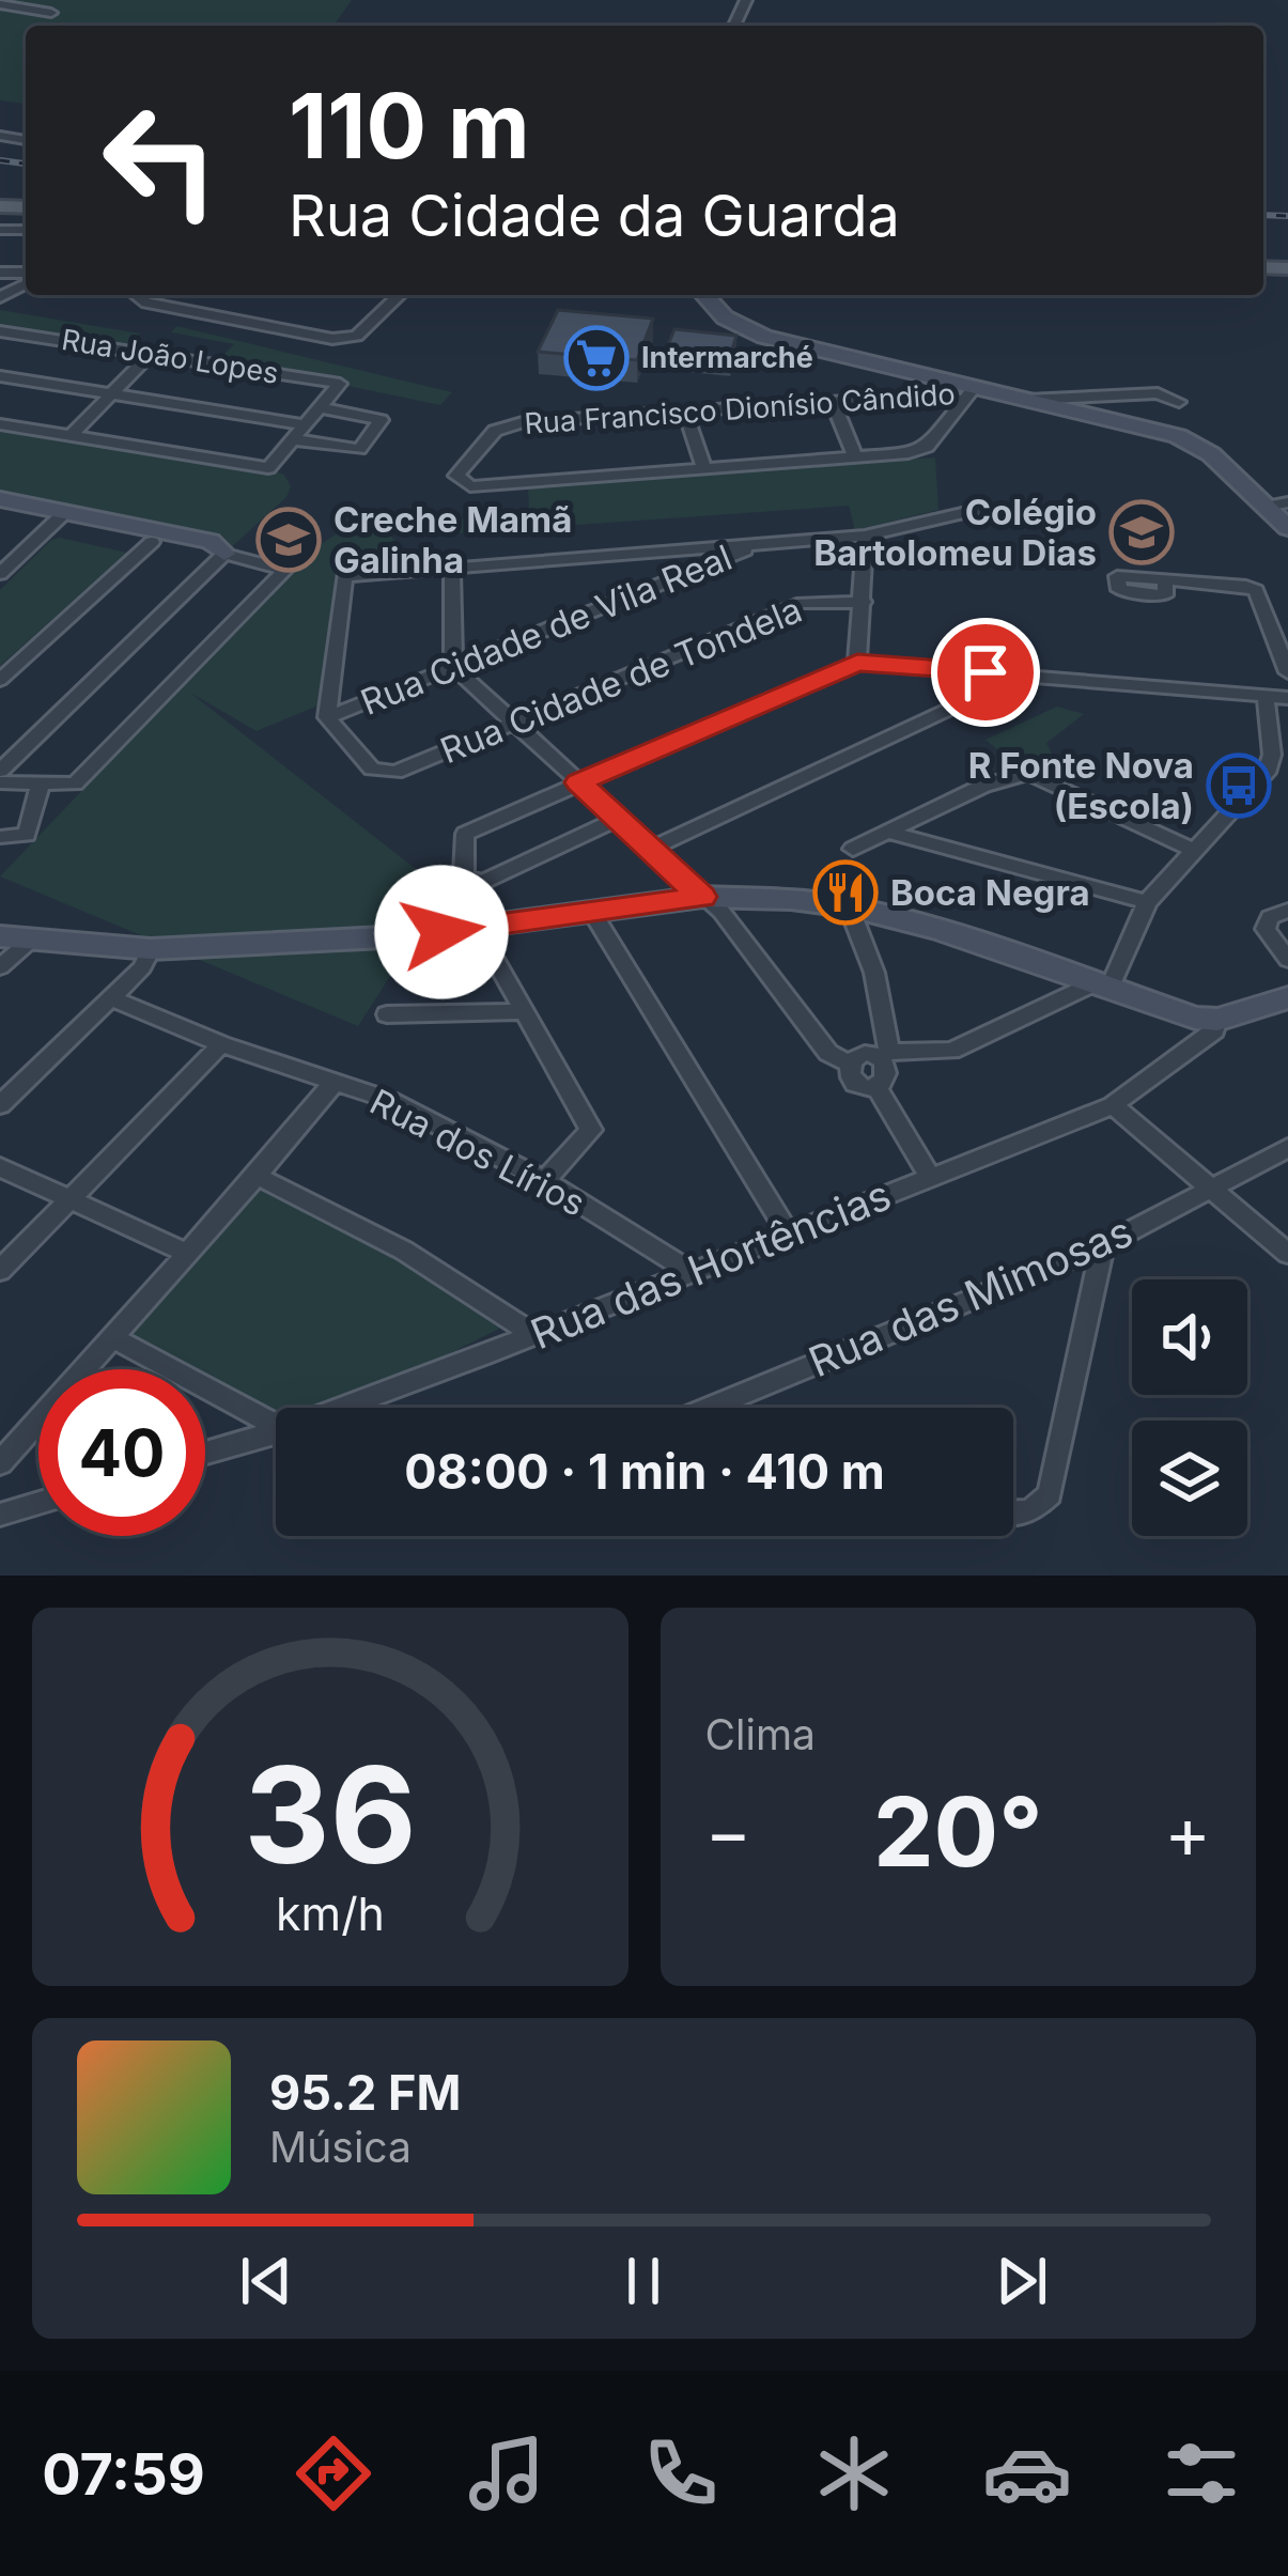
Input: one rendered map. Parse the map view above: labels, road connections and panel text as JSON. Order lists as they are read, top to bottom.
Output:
{
  "streets": {
    "street": [
      "Rua João Lopes",
      "Rua Francisco Dionísio Cândido",
      "Rua Cidade de Vila Real",
      "Rua Cidade de Tondela",
      "Rua dos Lírios",
      "Rua das Hortências",
      "Rua das Mimosas"
    ]
  },
  "crossings": [
    ["Rua Cidade de Vila Real", "Rua Cidade de Tondela"],
    ["Rua dos Lírios", "Rua das Hortências"]
  ],
  "places": {
    "supermarket": ["Intermarché"],
    "school or university": ["Colégio Bartolomeu Dias", "Creche Mamã Galinha"],
    "bus stop": ["R Fonte Nova (Escola)"],
    "restaurant": ["Boca Negra"]
  },
  "page": {
    "turn": ["110 m", "Rua Cidade da Guarda"],
    "limit": "40",
    "trip": "08:00 · 1 min · 410 m",
    "tile": "Clima",
    "heat": ["−", "20°", "+"],
    "song": ["95.2 FM", "Música"],
    "tabs": "07:59",
    "gauge": ["36", "km/h"]
  }
}
